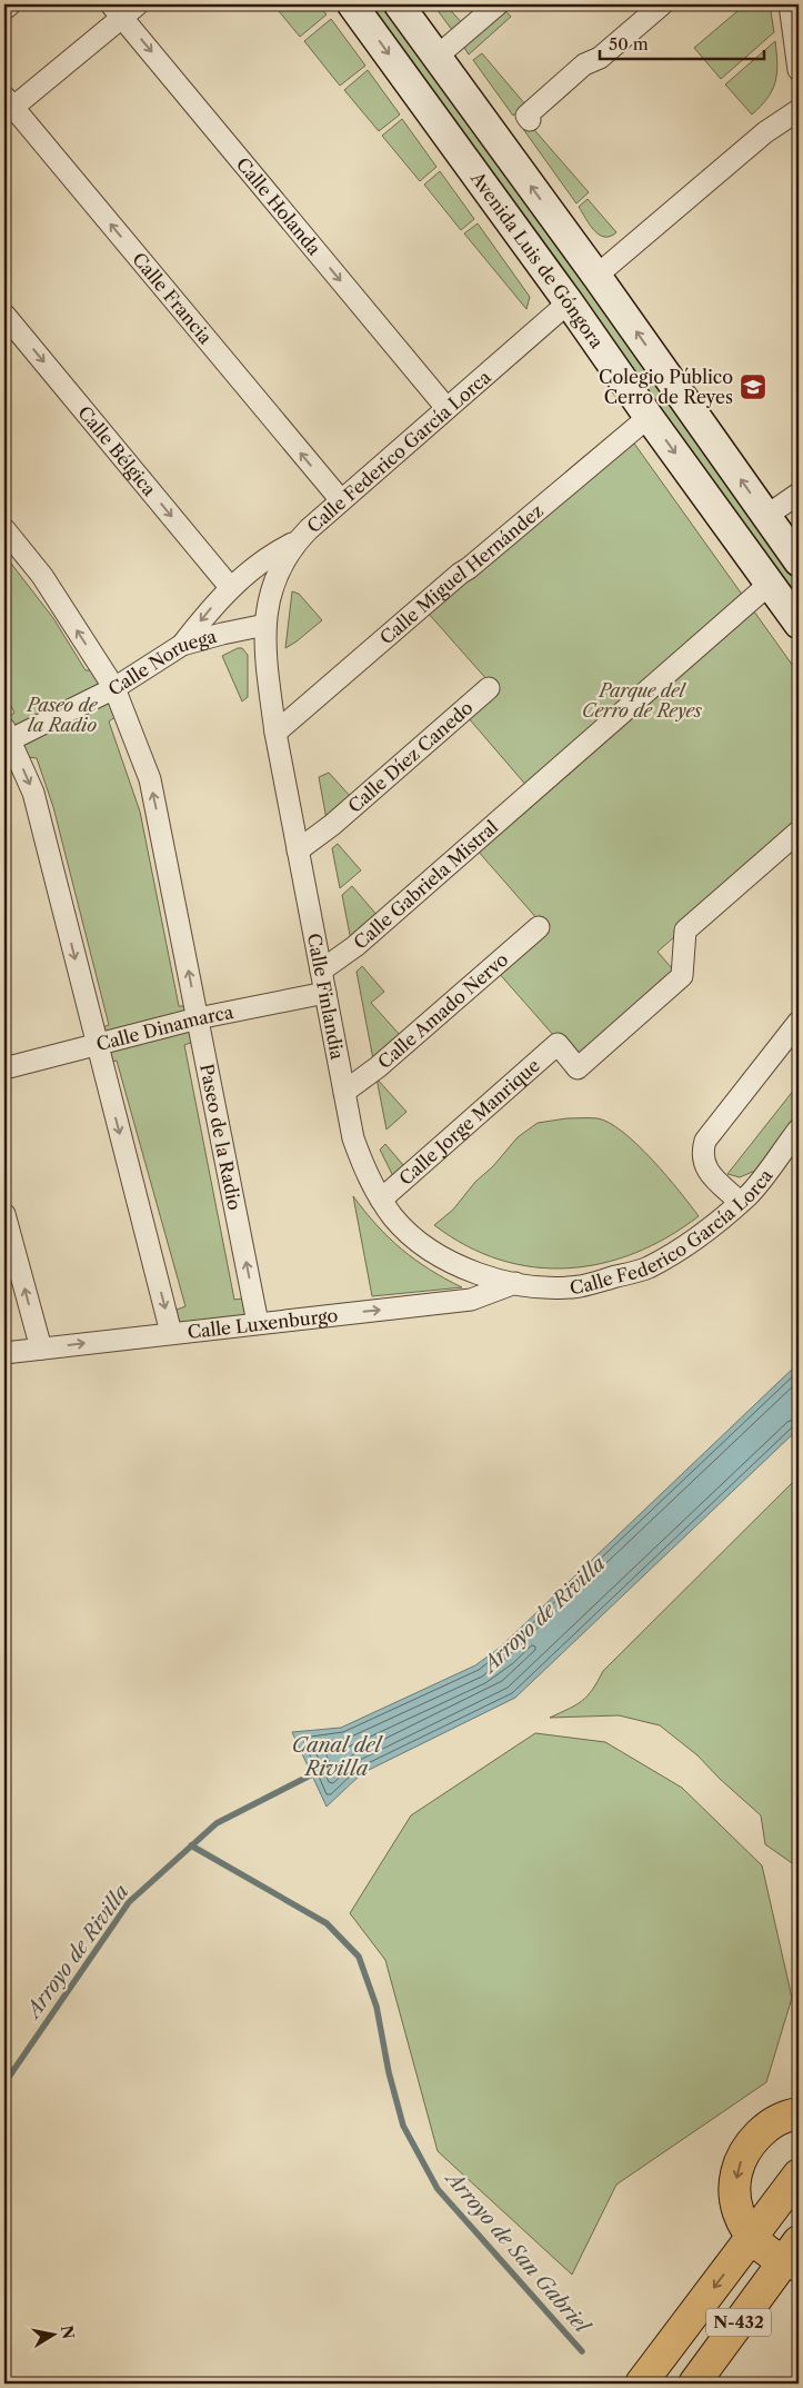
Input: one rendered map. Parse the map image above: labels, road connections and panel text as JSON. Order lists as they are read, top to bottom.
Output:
{
  "streets": {
    "highway": ["N-432"],
    "main road": ["Avenida Luis de Góngora"],
    "street": [
      "Calle Holanda",
      "Calle Francia",
      "Calle Bélgica",
      "Calle Federico García Lorca",
      "Calle Miguel Hernández",
      "Calle Noruega",
      "Calle Díez Canedo",
      "Calle Gabriela Mistral",
      "Calle Finlandia",
      "Calle Amado Nervo",
      "Calle Dinamarca",
      "Calle Jorge Manrique",
      "Paseo de la Radio",
      "Calle Luxenburgo"
    ]
  },
  "crossings": [
    ["Calle Holanda", "Calle Federico García Lorca"],
    ["Avenida Luis de Góngora", "Calle Federico García Lorca"],
    ["Avenida Luis de Góngora", "Calle Miguel Hernández"],
    ["Avenida Luis de Góngora", "Calle Gabriela Mistral"],
    ["Calle Francia", "Calle Federico García Lorca"],
    ["Calle Federico García Lorca", "Calle Noruega"],
    ["Calle Federico García Lorca", "Calle Finlandia"],
    ["Calle Federico García Lorca", "Calle Luxenburgo"],
    ["Calle Miguel Hernández", "Calle Finlandia"],
    ["Calle Noruega", "Calle Finlandia"],
    ["Calle Noruega", "Paseo de la Radio"],
    ["Calle Díez Canedo", "Calle Finlandia"],
    ["Calle Gabriela Mistral", "Calle Finlandia"],
    ["Calle Finlandia", "Calle Amado Nervo"],
    ["Calle Finlandia", "Calle Dinamarca"],
    ["Calle Finlandia", "Calle Jorge Manrique"],
    ["Calle Finlandia", "Calle Luxenburgo"],
    ["Calle Dinamarca", "Paseo de la Radio"],
    ["Paseo de la Radio", "Calle Luxenburgo"]
  ],
  "one_way": [
    "Calle Holanda",
    "Calle Francia",
    "Calle Bélgica",
    "Calle Luxenburgo"
  ],
  "water": ["Arroyo de Rivilla", "Canal del Rivilla", "Arroyo de San Gabriel"],
  "parks": ["Parque del Cerro de Reyes", "Paseo de la Radio"],
  "places": {
    "school or university": ["Colegio Público Cerro de Reyes"]
  },
  "scale_bar": "50 m",
  "north": "right"
}
